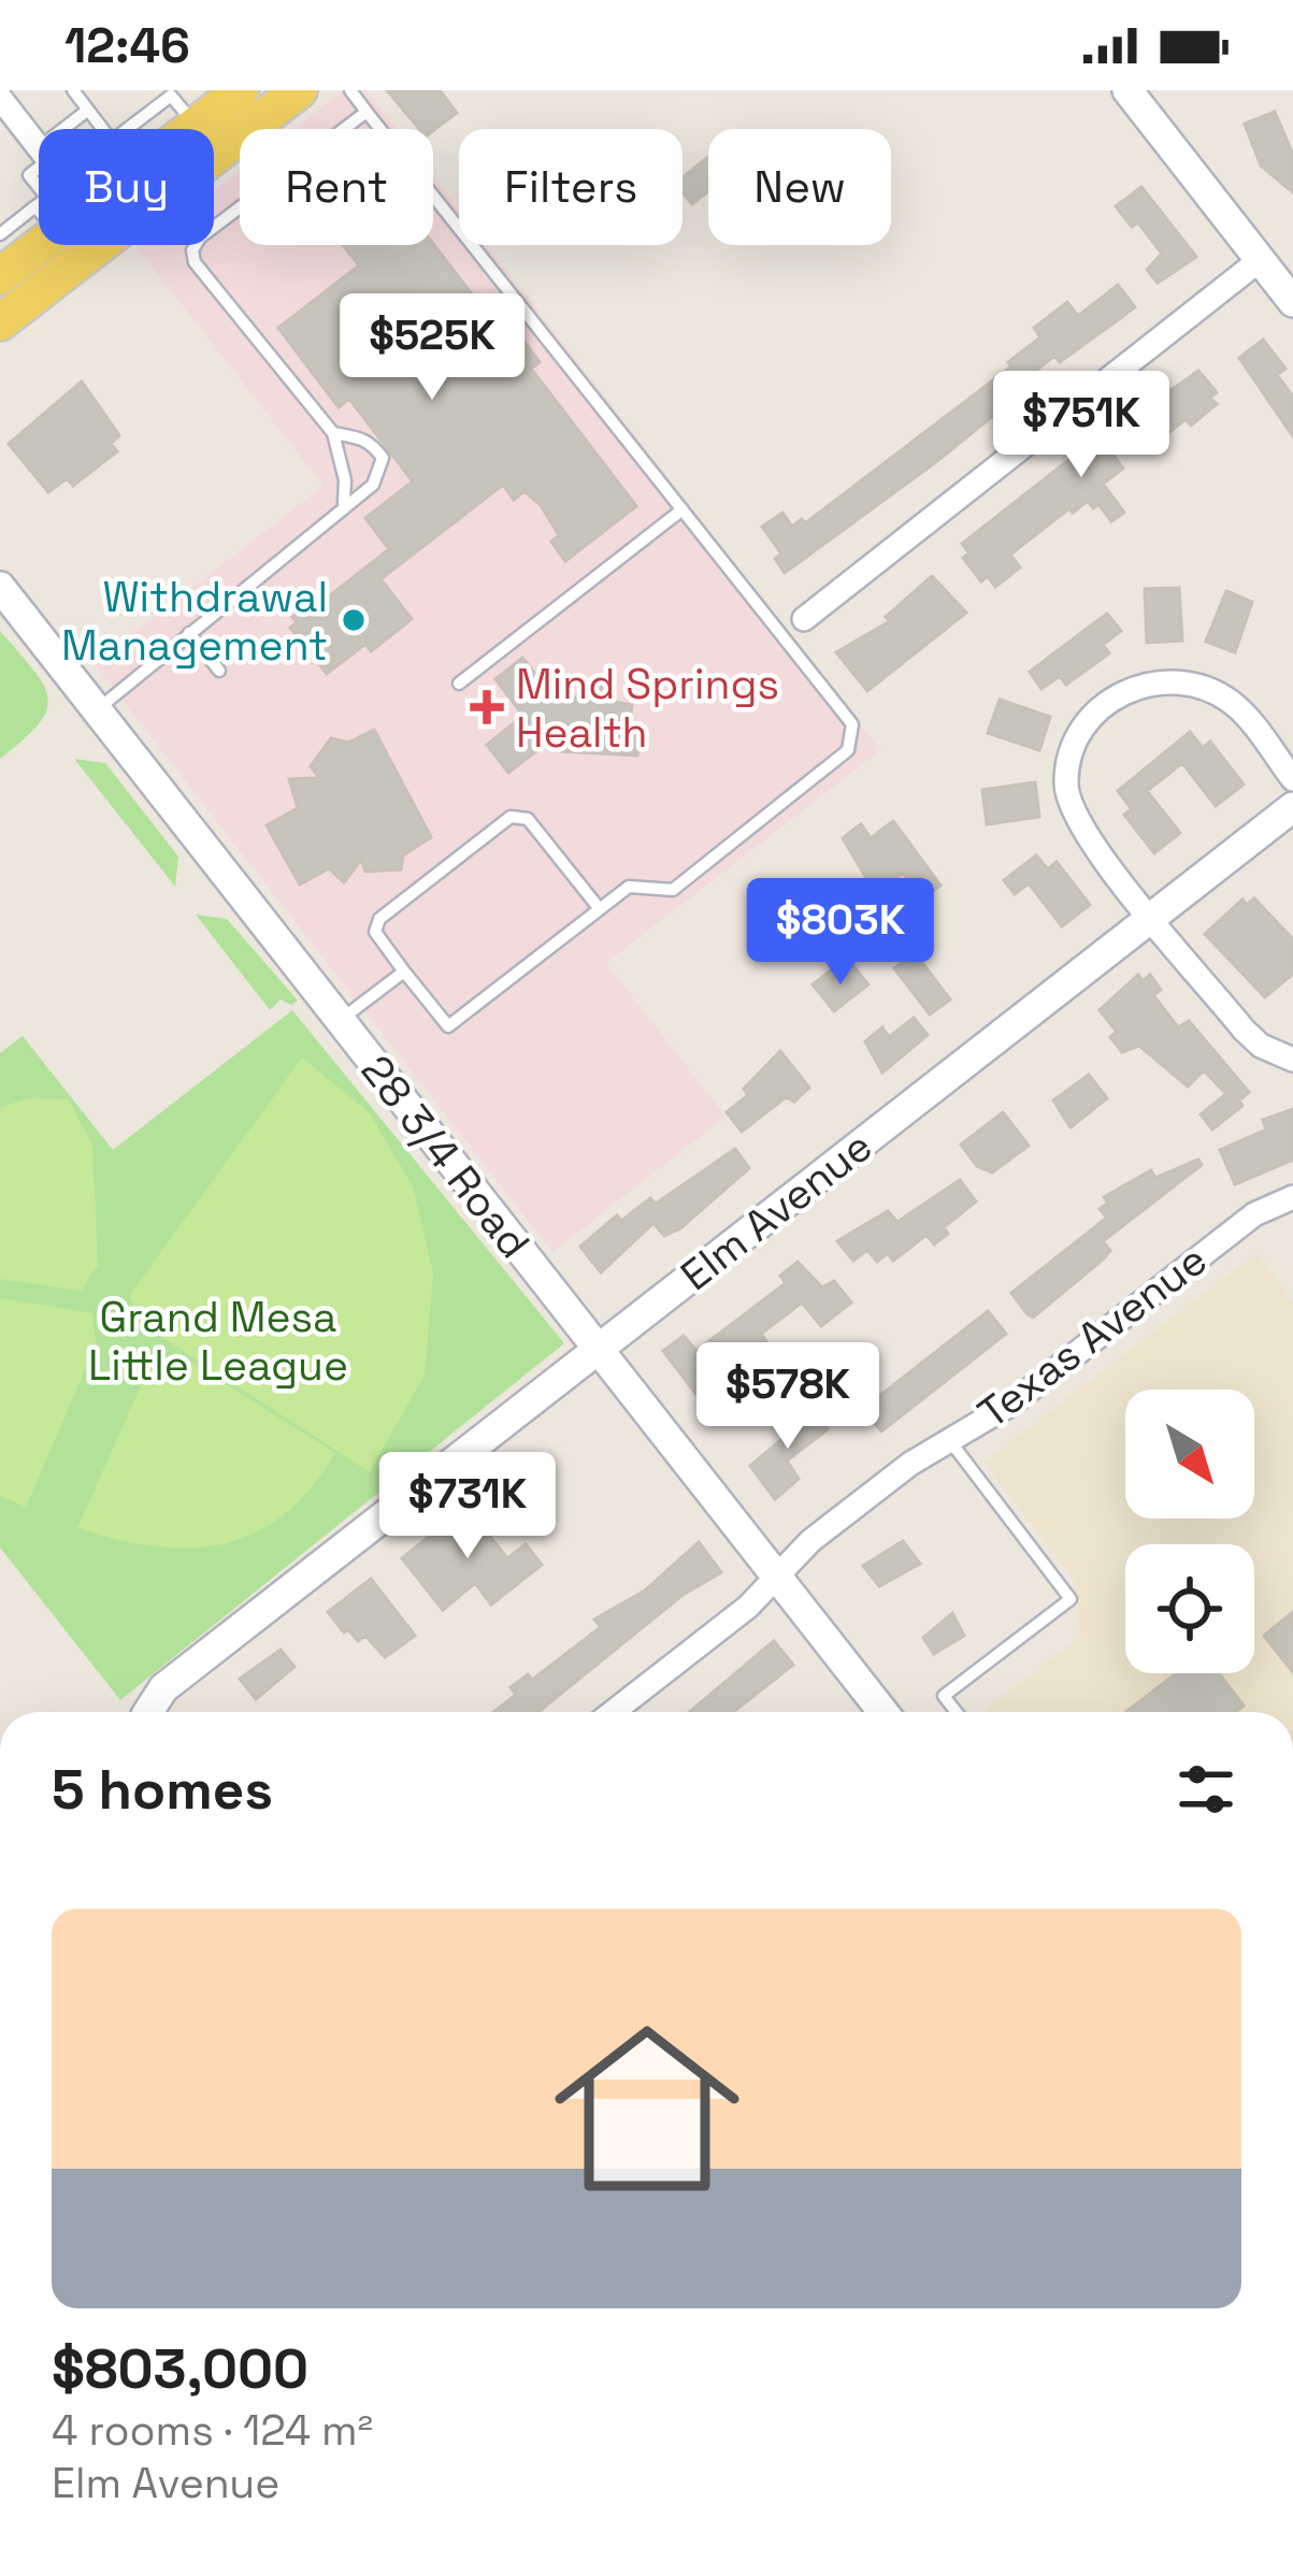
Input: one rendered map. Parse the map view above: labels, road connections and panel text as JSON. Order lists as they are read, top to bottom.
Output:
{
  "streets": {
    "street": ["28 3/4 Road", "Elm Avenue", "Texas Avenue"]
  },
  "crossings": [
    ["28 3/4 Road", "Elm Avenue"],
    ["28 3/4 Road", "Texas Avenue"]
  ],
  "parks": ["Grand Mesa Little League"],
  "places": {
    "other": ["Withdrawal Management"],
    "health": ["Mind Springs Health"]
  },
  "north": "bottom right",
  "page": {
    "status": "12:46",
    "chip": [
      "Buy",
      "Rent",
      "Filters",
      "New"
    ],
    "price": [
      "$525K",
      "$751K",
      "$803K",
      "$578K",
      "$731K"
    ],
    "heading": "5 homes",
    "list": [
      {
        "name": "$803,000",
        "note": "4 rooms · 124 m² · Elm Avenue"
      }
    ]
  }
}
